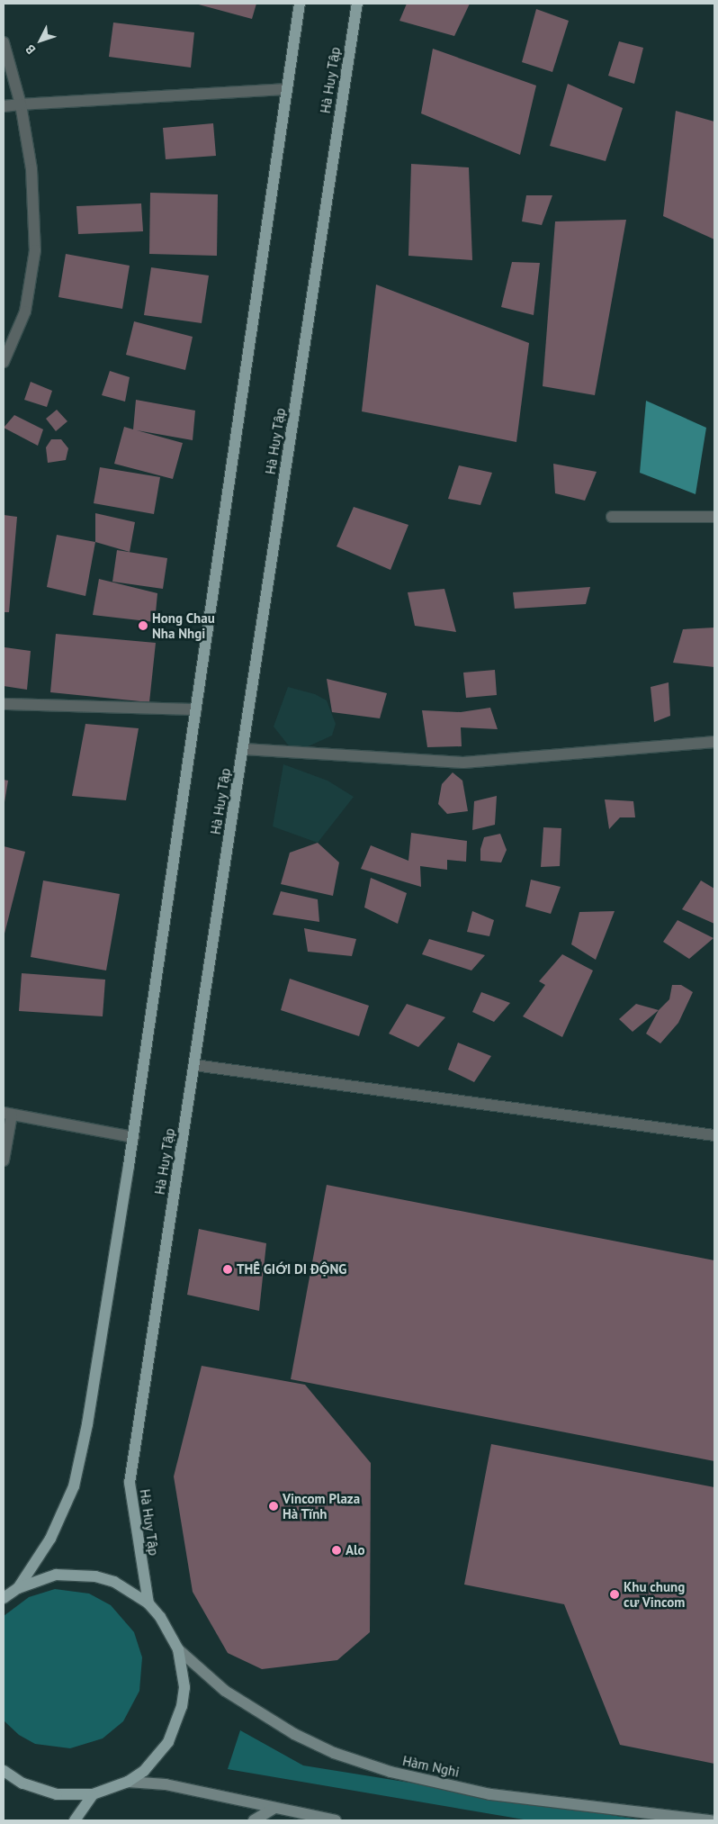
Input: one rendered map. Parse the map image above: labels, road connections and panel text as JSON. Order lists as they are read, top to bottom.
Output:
{
  "streets": {
    "main road": ["Hà Huy Tập", "Hàm Nghi"]
  },
  "places": [
    "Hong Chau Nha Nhgi",
    "THẾ GIỚI DI ĐỘNG",
    "Vincom Plaza Hà Tĩnh",
    "Alo",
    "Khu chung cư Vincom"
  ],
  "north": "bottom left"
}
